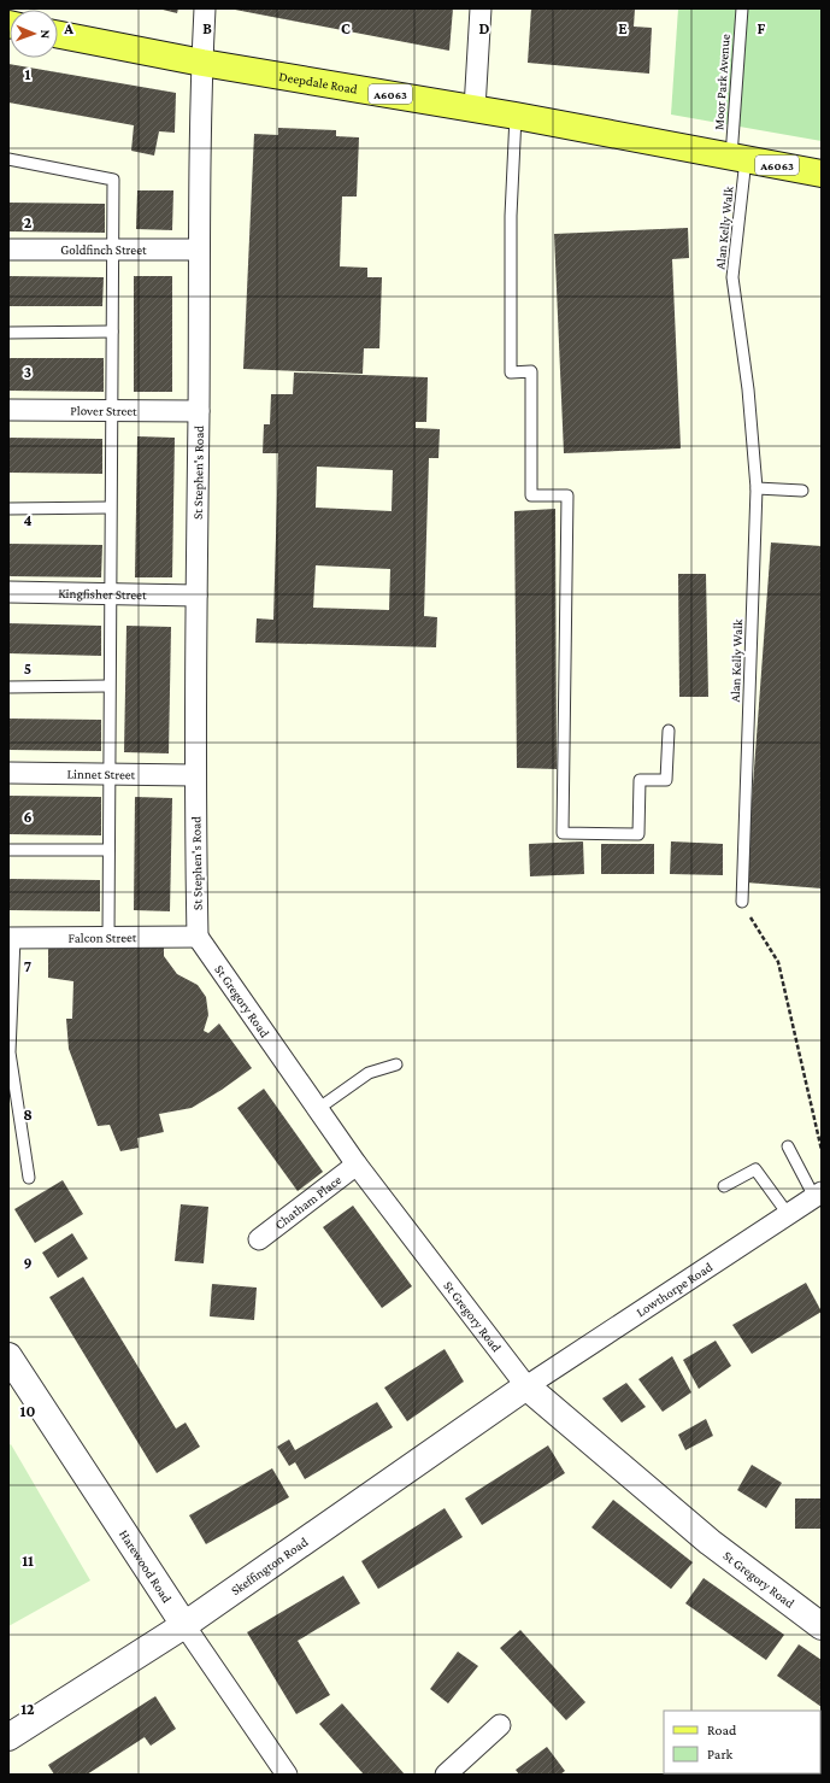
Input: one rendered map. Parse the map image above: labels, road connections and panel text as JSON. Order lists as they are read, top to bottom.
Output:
{
  "streets": {
    "main road": ["Deepdale Road", "A6063"],
    "street": [
      "Goldfinch Street",
      "Plover Street",
      "St Stephen's Road",
      "Kingfisher Street",
      "Linnet Street",
      "Falcon Street",
      "St Gregory Road",
      "Chatham Place",
      "Lowthorpe Road",
      "Harewood Road",
      "Skeffington Road"
    ],
    "lane": ["Moor Park Avenue", "Alan Kelly Walk"]
  },
  "crossings": [
    ["Deepdale Road", "Moor Park Avenue"],
    ["Deepdale Road", "A6063"],
    ["Deepdale Road", "Alan Kelly Walk"],
    ["Deepdale Road", "St Stephen's Road"],
    ["Moor Park Avenue", "A6063"],
    ["Moor Park Avenue", "Alan Kelly Walk"],
    ["A6063", "Alan Kelly Walk"],
    ["Goldfinch Street", "St Stephen's Road"],
    ["Plover Street", "St Stephen's Road"],
    ["St Stephen's Road", "Kingfisher Street"],
    ["St Stephen's Road", "Linnet Street"],
    ["St Stephen's Road", "Falcon Street"],
    ["St Stephen's Road", "St Gregory Road"],
    ["Falcon Street", "St Gregory Road"],
    ["St Gregory Road", "Chatham Place"],
    ["St Gregory Road", "Lowthorpe Road"],
    ["St Gregory Road", "Skeffington Road"],
    ["Lowthorpe Road", "Skeffington Road"],
    ["Harewood Road", "Skeffington Road"]
  ],
  "legend": ["Road", "Park"],
  "north": "right",
  "grid": {
    "columns": [
      "A",
      "B",
      "C",
      "D",
      "E",
      "F"
    ],
    "rows": [
      "1",
      "2",
      "3",
      "4",
      "5",
      "6",
      "7",
      "8",
      "9",
      "10",
      "11",
      "12"
    ]
  }
}
